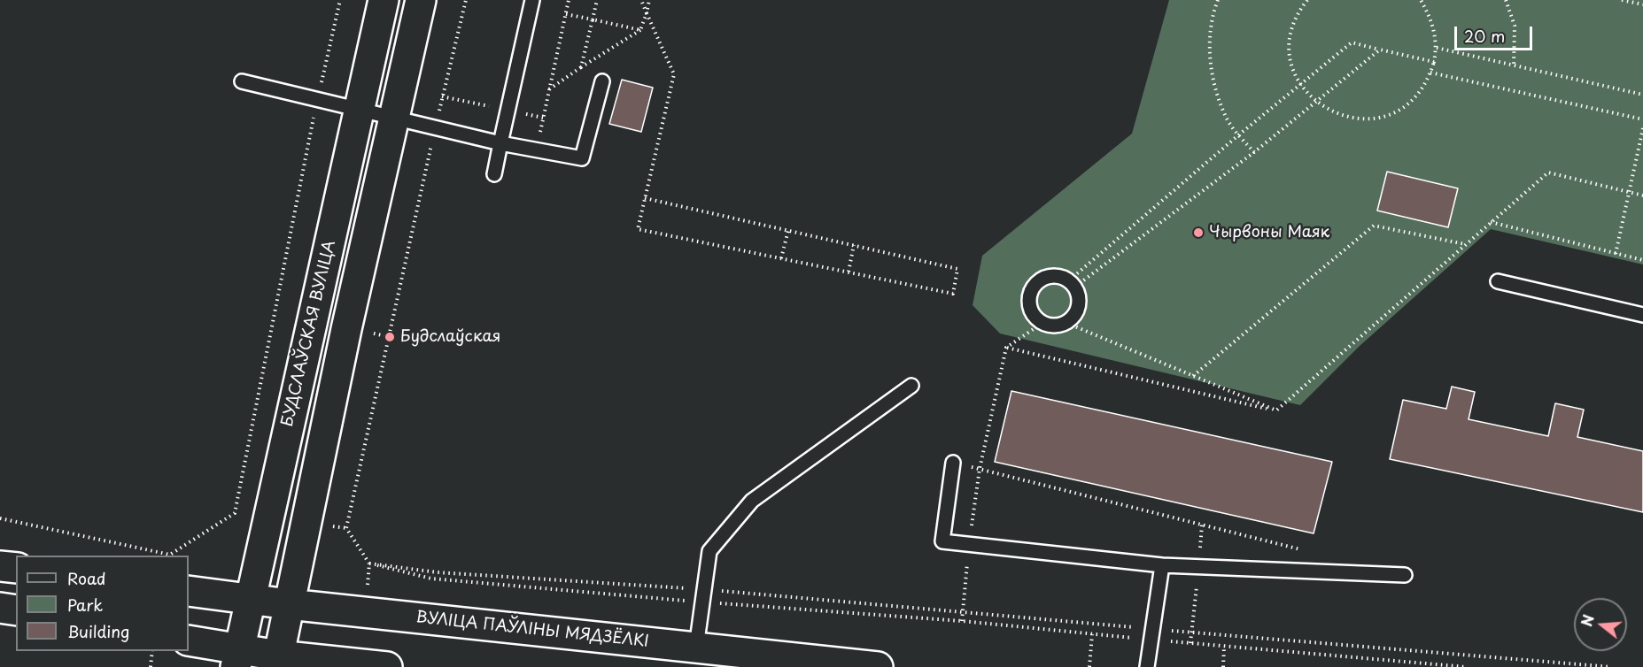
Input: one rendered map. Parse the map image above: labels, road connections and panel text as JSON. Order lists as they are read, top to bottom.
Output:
{
  "streets": {
    "main road": ["БУДСЛАЎСКАЯ ВУЛІЦА", "ВУЛІЦА ПАЎЛІНЫ МЯДЗЁЛКІ"]
  },
  "crossings": [
    ["БУДСЛАЎСКАЯ ВУЛІЦА", "ВУЛІЦА ПАЎЛІНЫ МЯДЗЁЛКІ"]
  ],
  "places": ["Чырвоны Маяк", "Будслаўская"],
  "legend": ["Road", "Park", "Building"],
  "scale_bar": "20 m",
  "north": "left"
}
